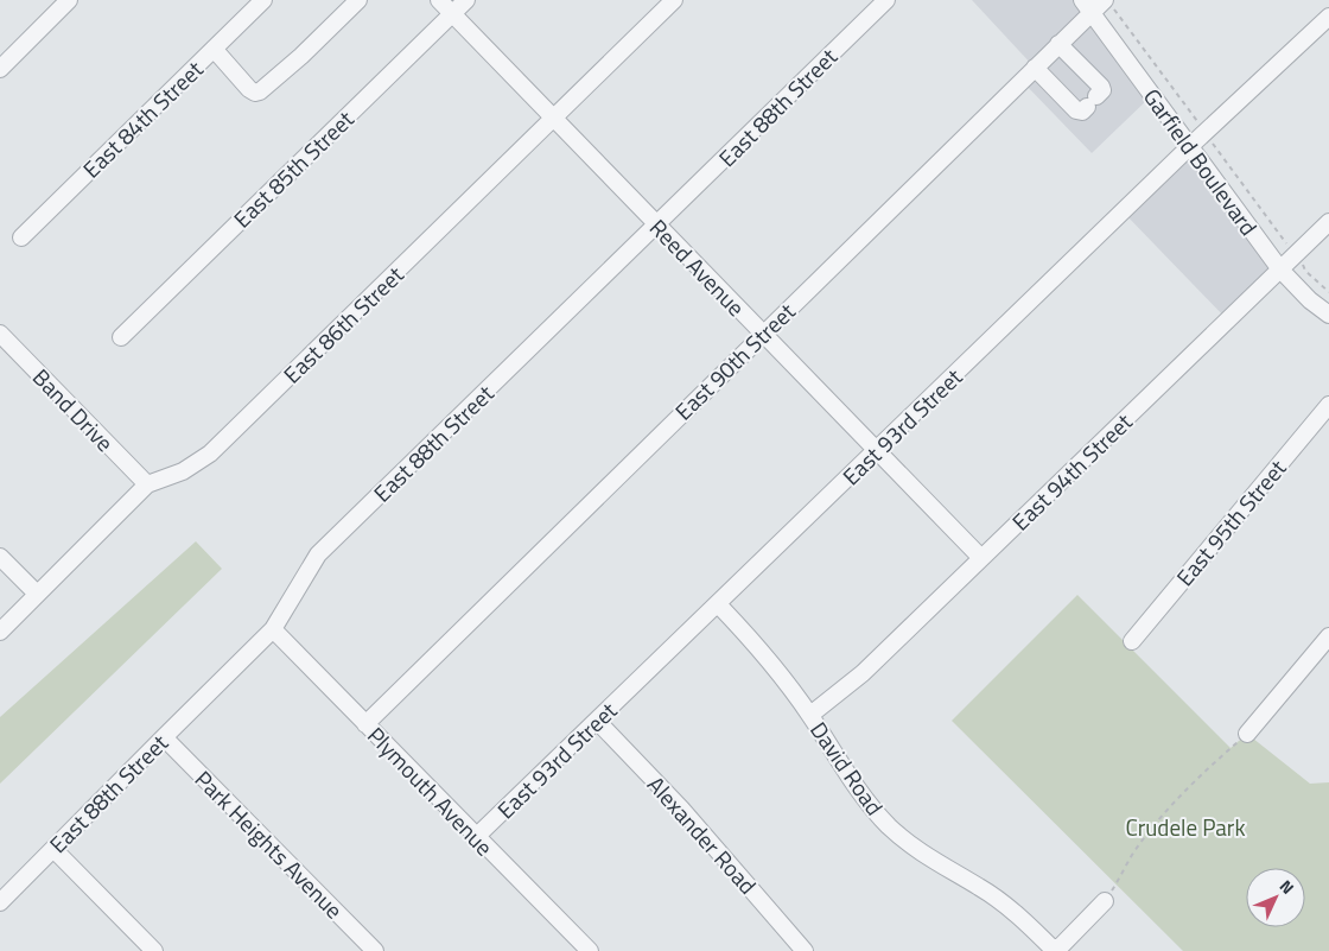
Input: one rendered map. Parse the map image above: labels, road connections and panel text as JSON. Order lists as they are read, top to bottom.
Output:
{
  "streets": {
    "street": [
      "East 88th Street",
      "East 84th Street",
      "Garfield Boulevard",
      "East 85th Street",
      "Reed Avenue",
      "East 86th Street",
      "East 90th Street",
      "Band Drive",
      "East 93rd Street",
      "East 94th Street",
      "East 95th Street",
      "David Road",
      "Plymouth Avenue",
      "Alexander Road",
      "Park Heights Avenue"
    ]
  },
  "crossings": [
    ["East 88th Street", "Reed Avenue"],
    ["East 88th Street", "Plymouth Avenue"],
    ["East 88th Street", "Park Heights Avenue"],
    ["Garfield Boulevard", "East 90th Street"],
    ["Garfield Boulevard", "East 93rd Street"],
    ["Garfield Boulevard", "East 94th Street"],
    ["East 85th Street", "Reed Avenue"],
    ["Reed Avenue", "East 86th Street"],
    ["Reed Avenue", "East 90th Street"],
    ["Reed Avenue", "East 93rd Street"],
    ["Reed Avenue", "East 94th Street"],
    ["East 86th Street", "Band Drive"],
    ["East 90th Street", "Plymouth Avenue"],
    ["East 93rd Street", "David Road"],
    ["East 93rd Street", "Plymouth Avenue"],
    ["East 93rd Street", "Alexander Road"],
    ["East 94th Street", "David Road"]
  ],
  "parks": ["Crudele Park"],
  "north": "top right"
}
